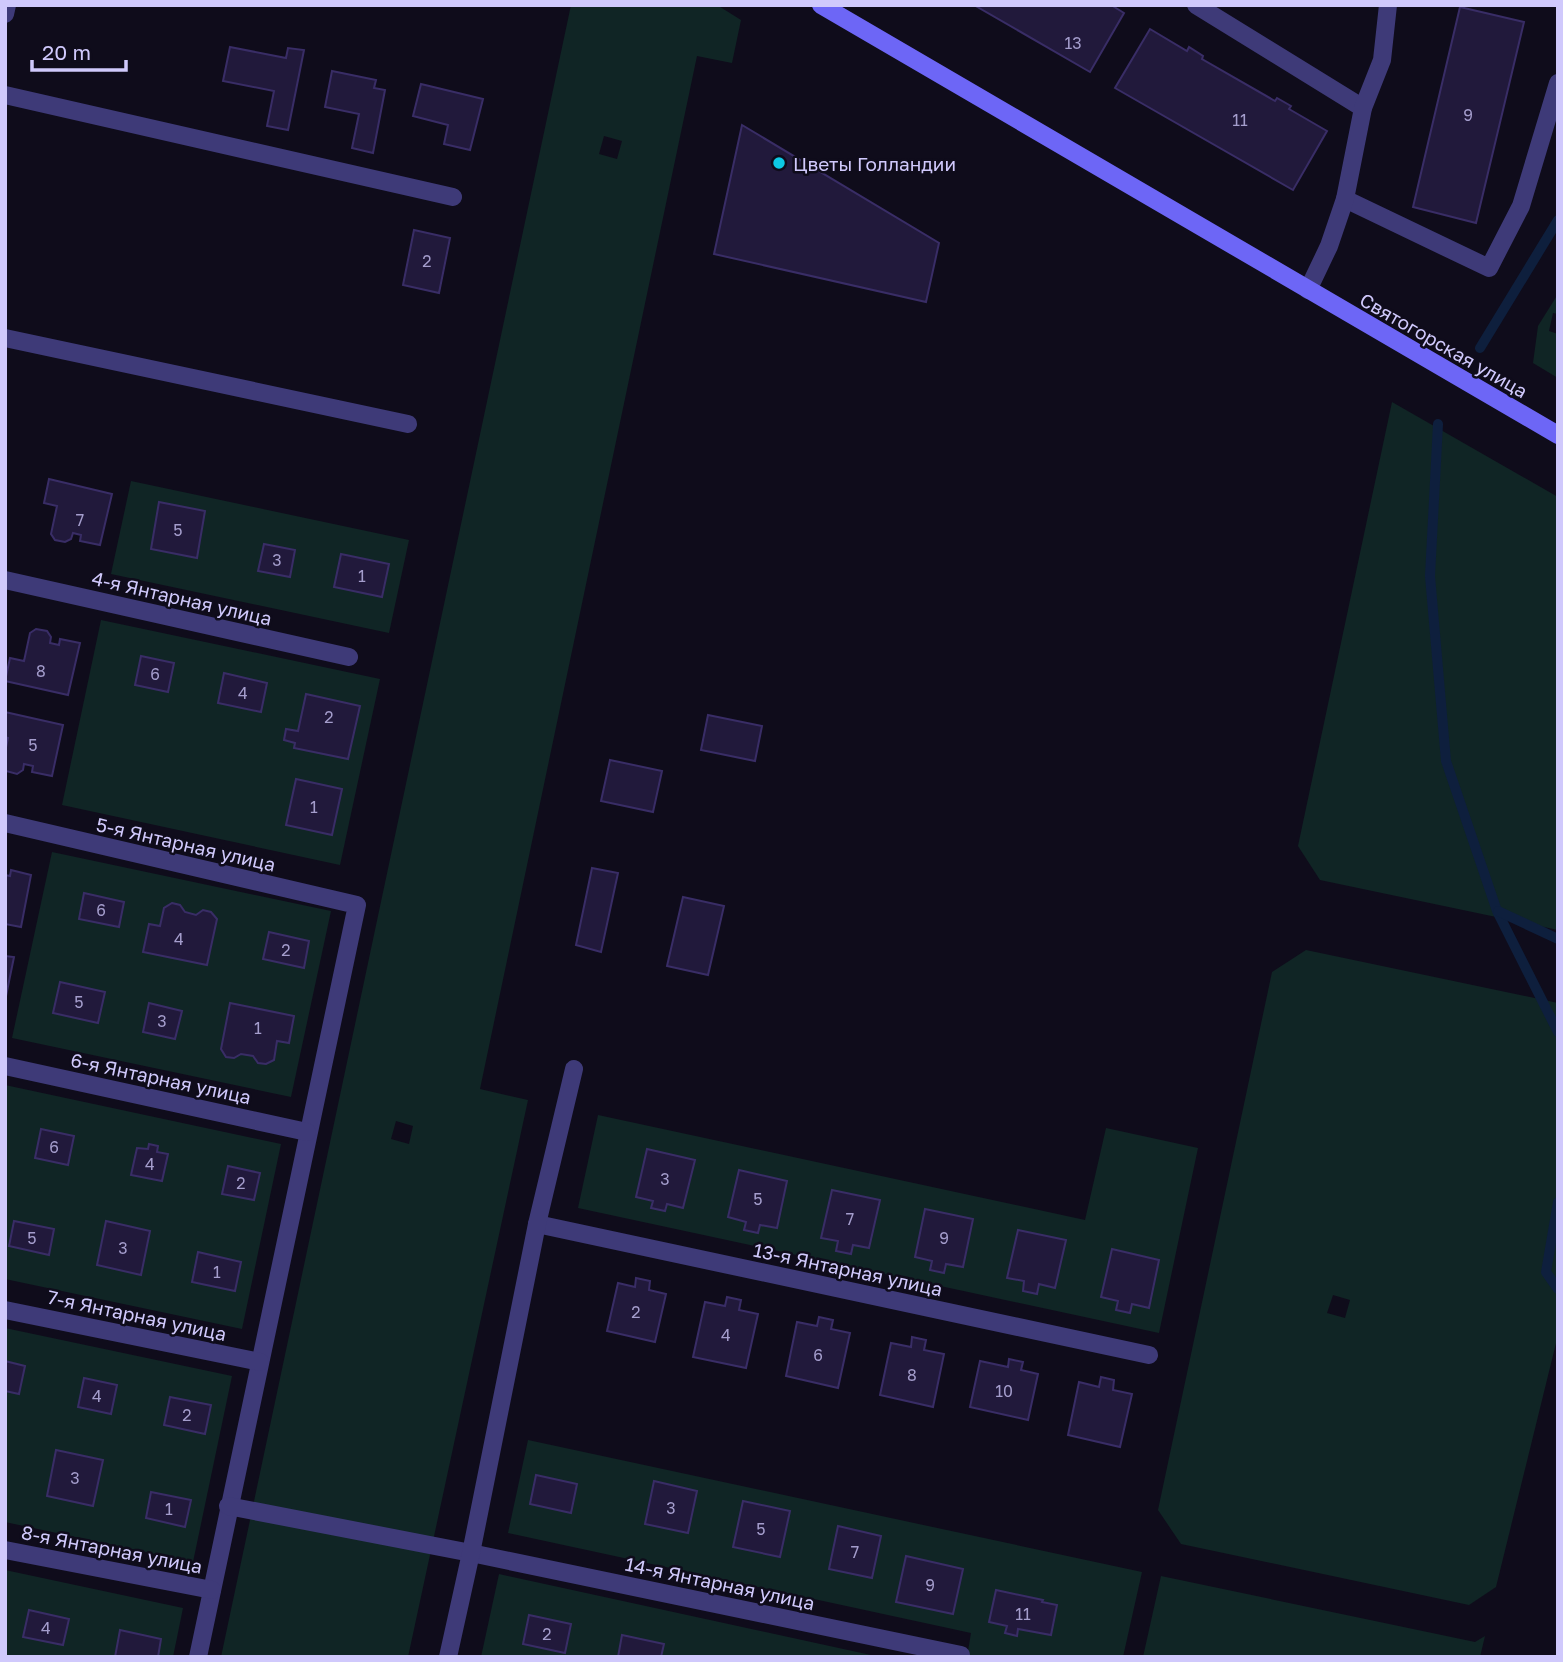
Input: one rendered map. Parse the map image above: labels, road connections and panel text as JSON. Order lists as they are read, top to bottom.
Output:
{
  "streets": {
    "street": [
      "Святогорская улица",
      "4-я Янтарная улица",
      "5-я Янтарная улица",
      "6-я Янтарная улица",
      "13-я Янтарная улица",
      "7-я Янтарная улица",
      "8-я Янтарная улица",
      "14-я Янтарная улица"
    ]
  },
  "crossings": [
    ["5-я Янтарная улица", "6-я Янтарная улица"]
  ],
  "places": ["Цветы Голландии"],
  "house_numbers": [
    "13",
    "9",
    "11",
    "2",
    "7",
    "5",
    "3",
    "1",
    "8",
    "6",
    "4",
    "2",
    "5",
    "1",
    "6",
    "4",
    "2",
    "5",
    "3",
    "1",
    "6",
    "4",
    "3",
    "2",
    "5",
    "7",
    "5",
    "9",
    "3",
    "1",
    "2",
    "4",
    "6",
    "8",
    "10",
    "4",
    "2",
    "3",
    "3",
    "1",
    "5",
    "7",
    "9",
    "11",
    "4",
    "2"
  ],
  "scale_bar": "20 m"
}
